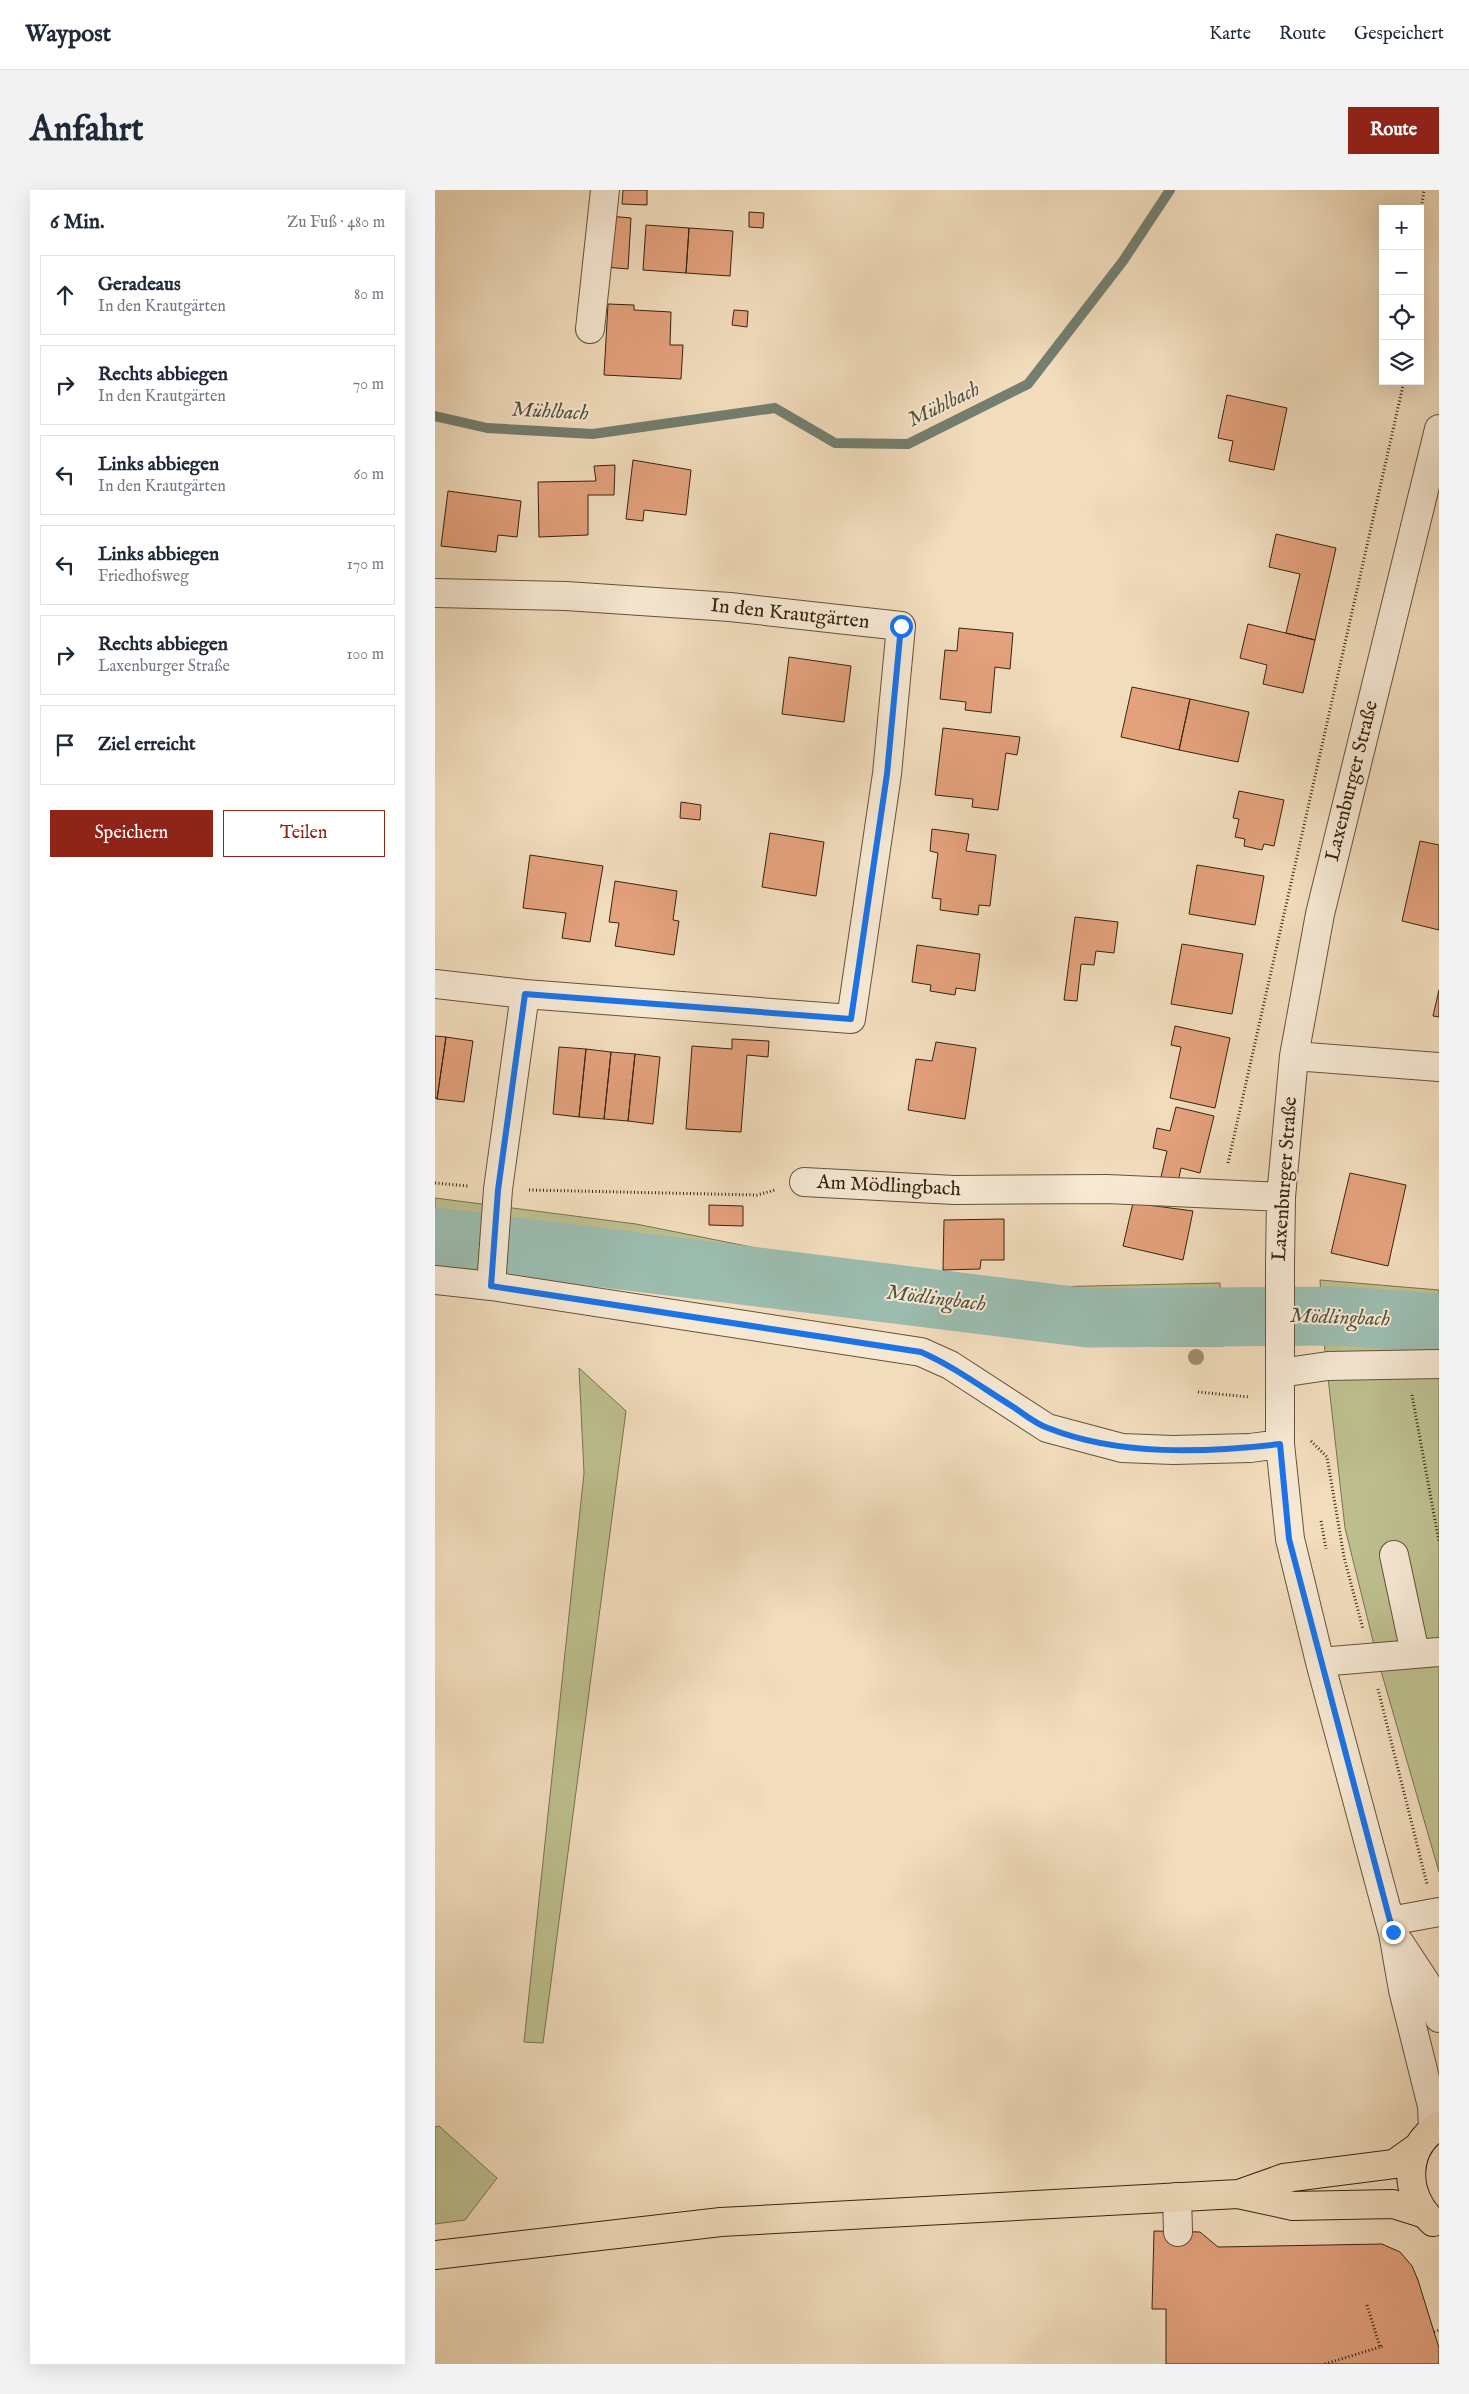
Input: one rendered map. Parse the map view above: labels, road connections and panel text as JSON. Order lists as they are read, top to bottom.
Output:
{
  "streets": {
    "street": ["In den Krautgärten", "Laxenburger Straße", "Am Mödlingbach"]
  },
  "crossings": [
    ["Laxenburger Straße", "Am Mödlingbach"]
  ],
  "water": ["Mühlbach", "Mödlingbach"],
  "page": {
    "header": "Waypost",
    "nav": ["Karte", "Route", "Gespeichert"],
    "buttons": [
      "Route",
      ["Speichern", "Teilen"]
    ],
    "title": "Anfahrt",
    "heading": ["6 Min.", "Zu Fuß · 480 m"],
    "map_buttons": ["+", "−"],
    "list": [
      ["Geradeaus", "In den Krautgärten", "80 m"],
      ["Rechts abbiegen", "In den Krautgärten", "70 m"],
      ["Links abbiegen", "In den Krautgärten", "60 m"],
      ["Links abbiegen", "Friedhofsweg", "170 m"],
      ["Rechts abbiegen", "Laxenburger Straße", "100 m"],
      "Ziel erreicht"
    ]
  }
}
